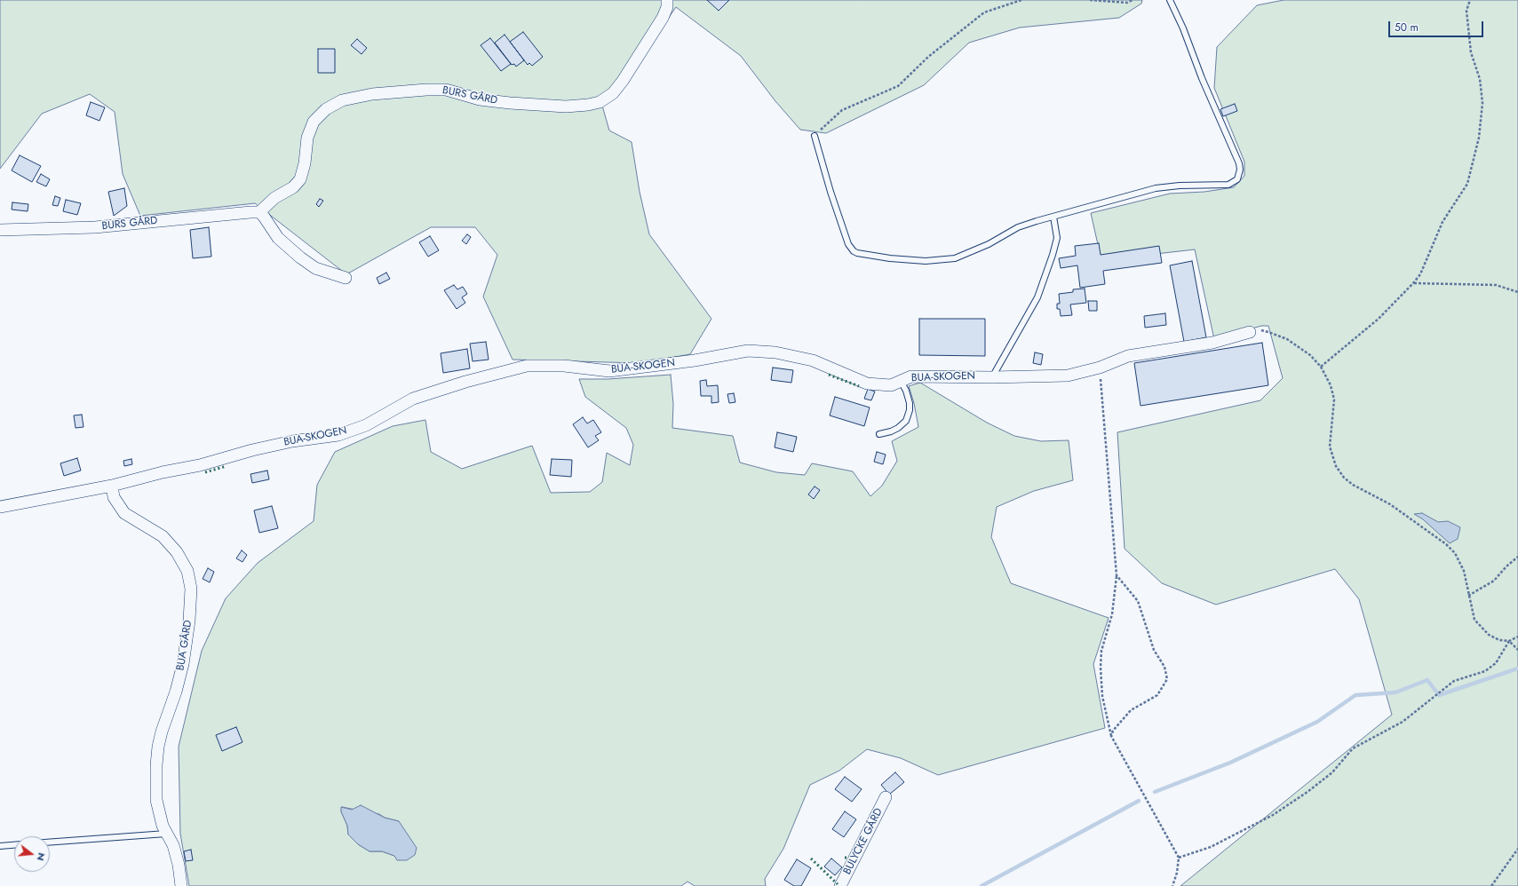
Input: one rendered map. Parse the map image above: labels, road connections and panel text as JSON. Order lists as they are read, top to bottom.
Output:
{
  "streets": {
    "street": [
      "BURS GÅRD",
      "BUA-SKOGEN",
      "BUA GÅRD",
      "BULYCKE GÅRD"
    ]
  },
  "crossings": [
    ["BUA-SKOGEN", "BUA GÅRD"]
  ],
  "scale_bar": "50 m",
  "north": "right"
}
